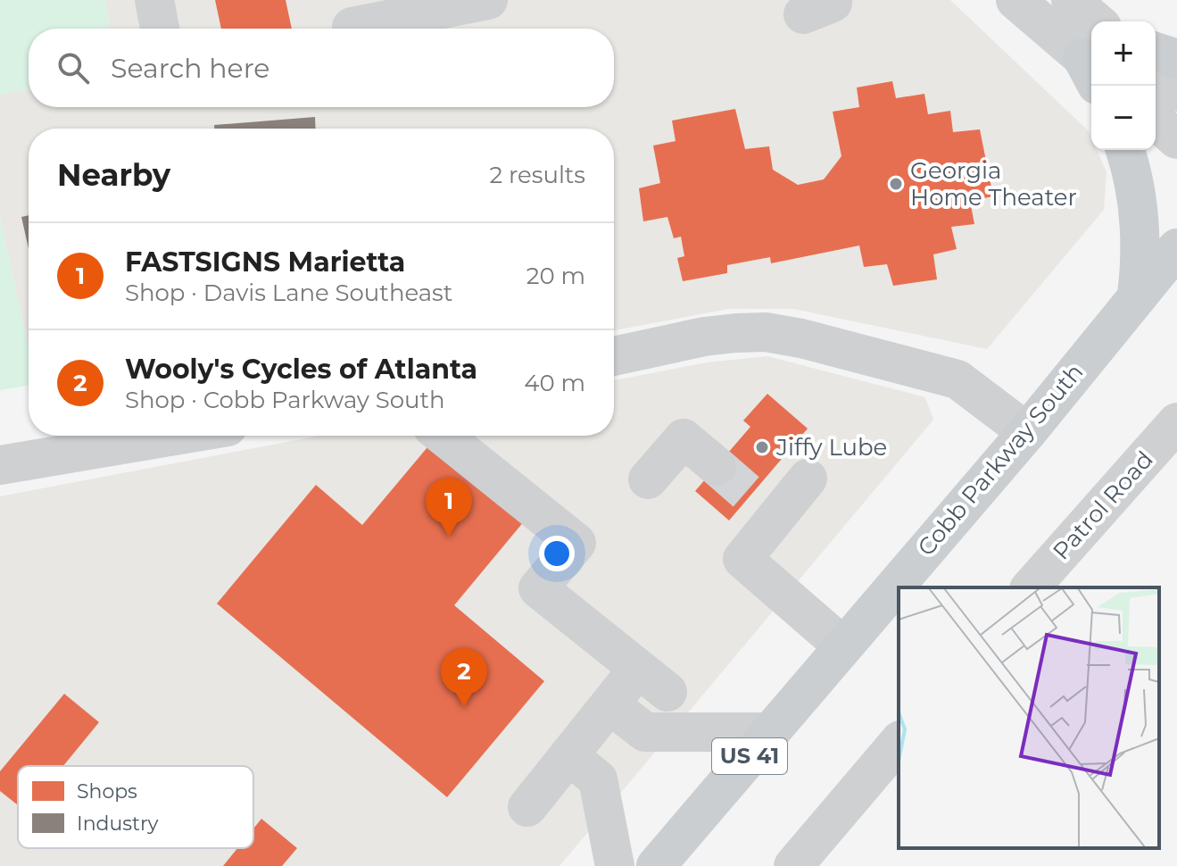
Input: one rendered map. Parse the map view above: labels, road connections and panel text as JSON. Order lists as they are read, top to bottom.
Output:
{
  "streets": {
    "main road": ["Cobb Parkway South", "US 41"],
    "street": ["Patrol Road"]
  },
  "places": ["Georgia Home Theater", "Jiffy Lube"],
  "legend": ["Shops", "Industry"],
  "page": {
    "map_buttons": ["+", "−"],
    "search": "Search here",
    "heading": ["Nearby", "2 results"],
    "list": [
      {
        "mark": "1",
        "name": "FASTSIGNS Marietta",
        "note": "Shop · Davis Lane Southeast",
        "value": "20 m"
      },
      {
        "mark": "2",
        "name": "Wooly's Cycles of Atlanta",
        "note": "Shop · Cobb Parkway South",
        "value": "40 m"
      }
    ],
    "pins": ["1", "2"]
  }
}
